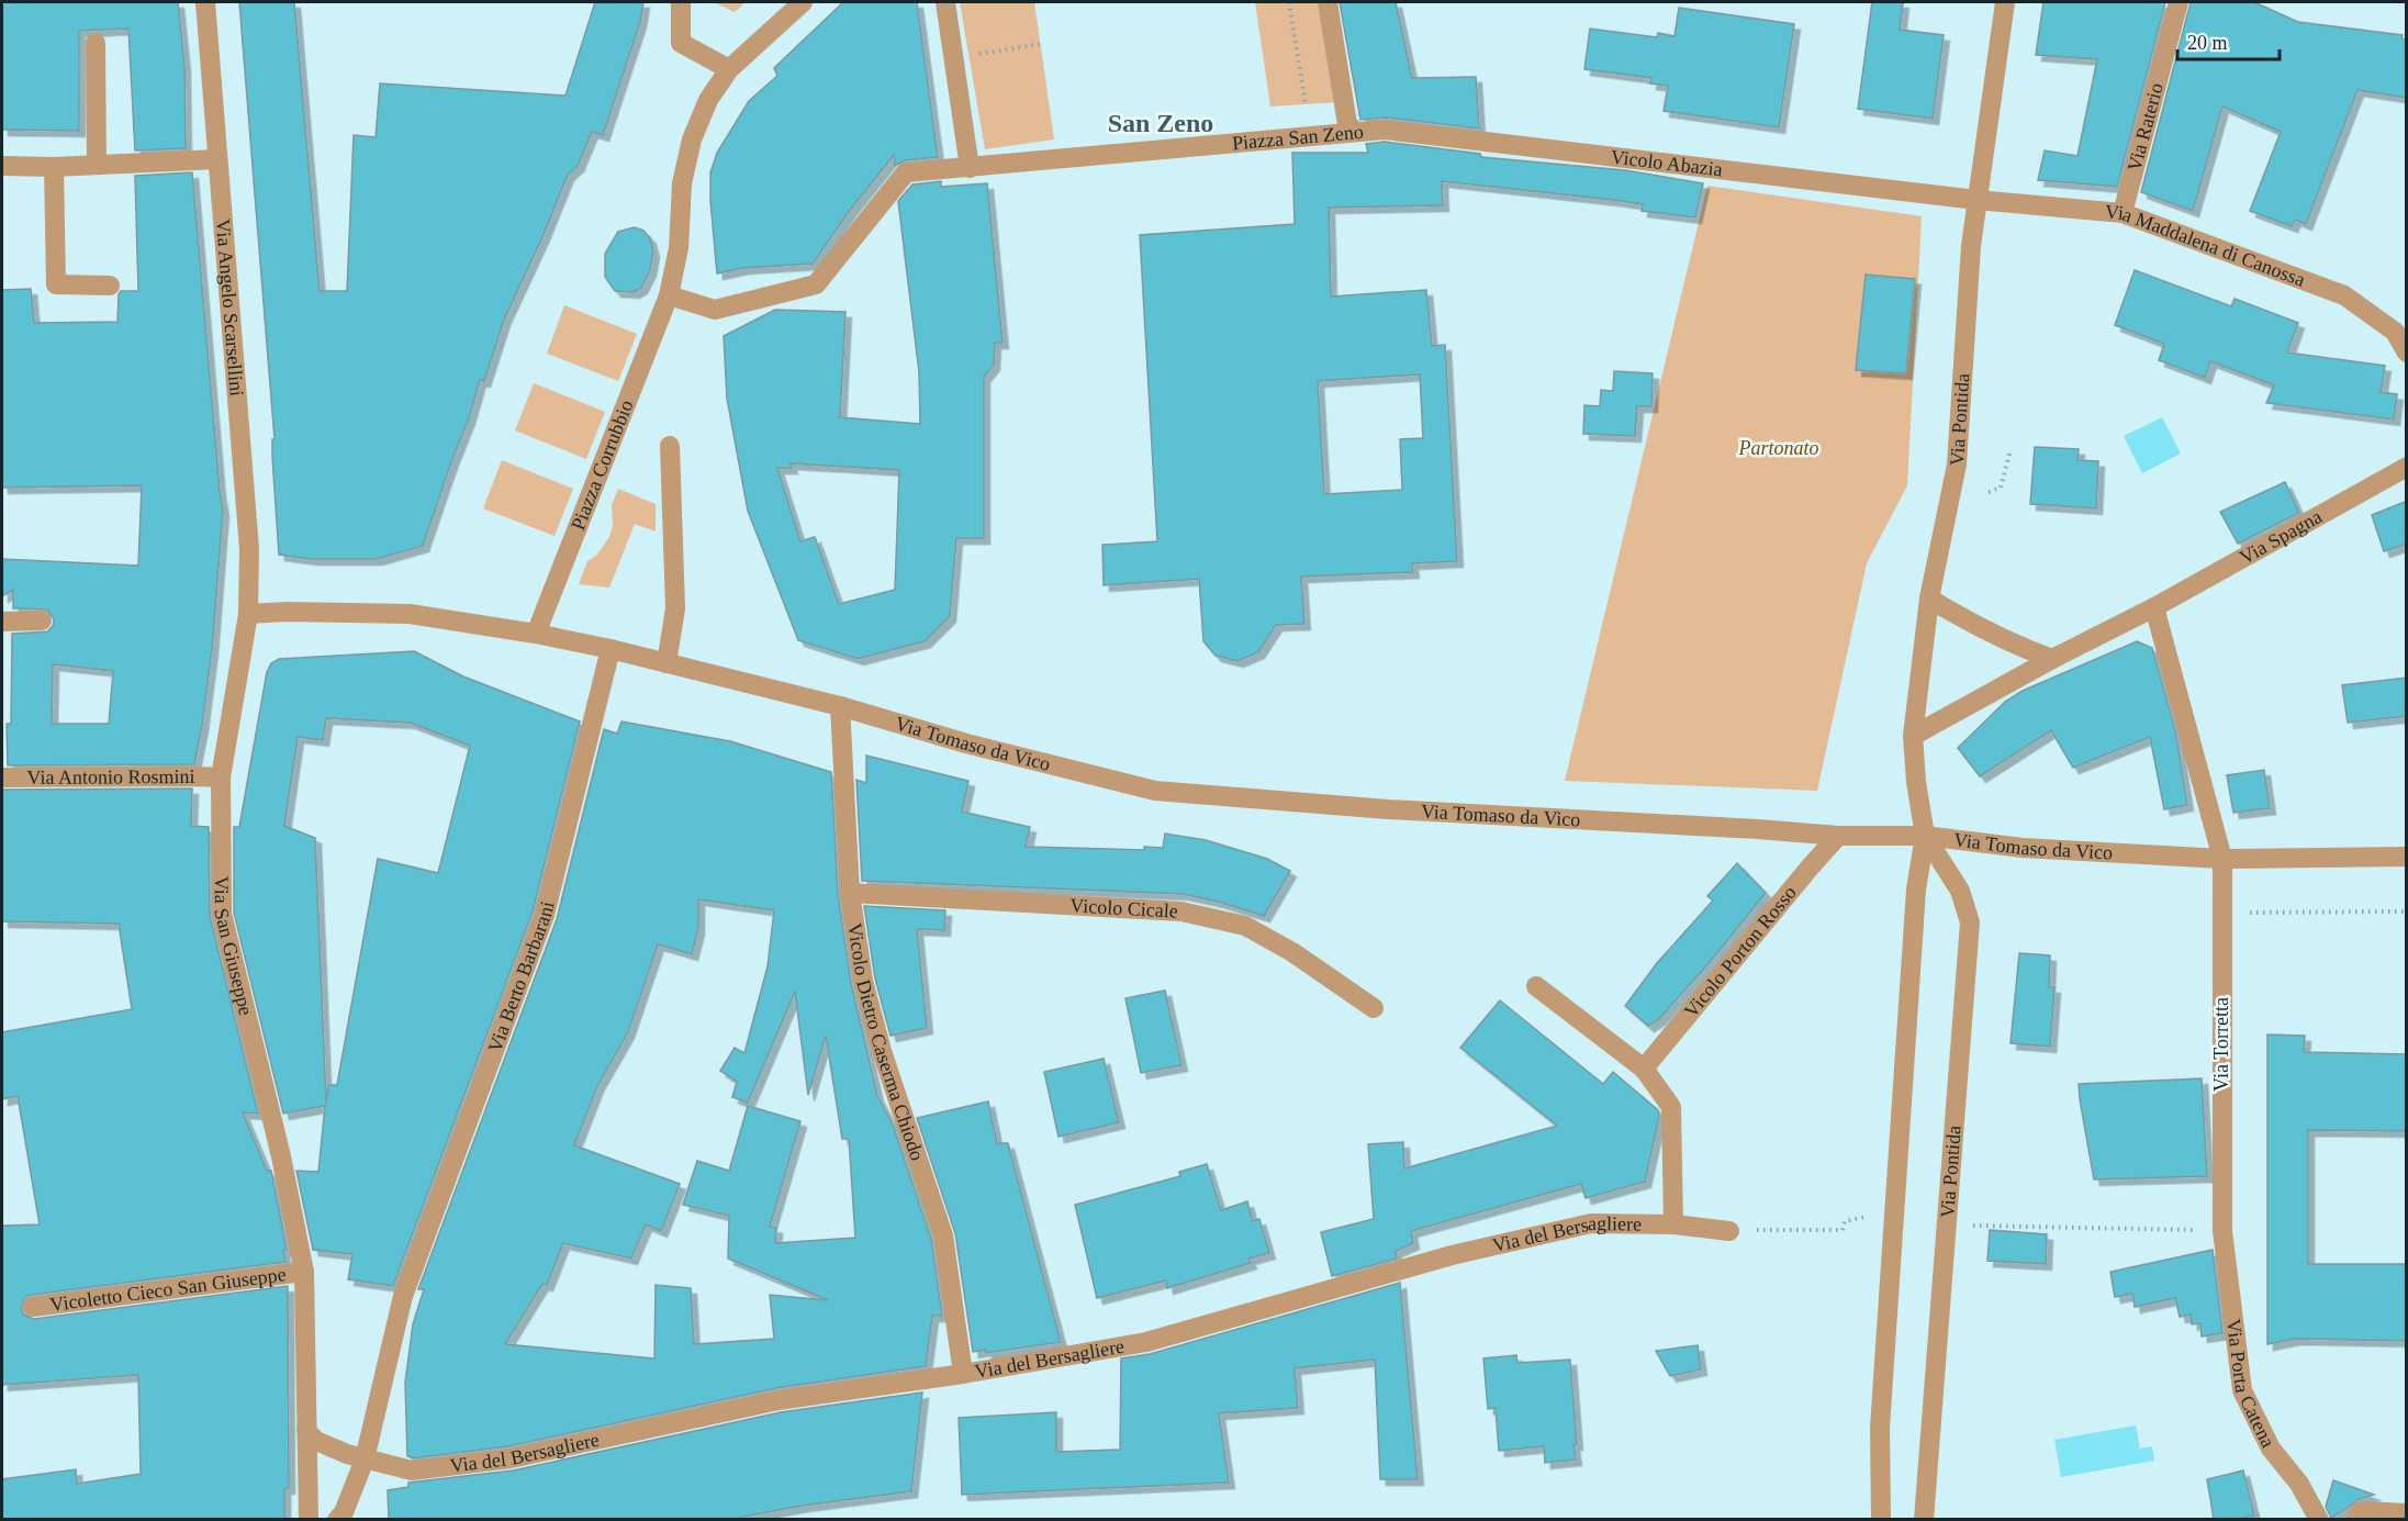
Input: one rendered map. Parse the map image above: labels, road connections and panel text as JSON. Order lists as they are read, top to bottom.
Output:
{
  "streets": {
    "street": [
      "Via Raterio",
      "Piazza San Zeno",
      "Vicolo Abazia",
      "Via Maddalena di Canossa",
      "Via Angelo Scarsellini",
      "Via Pontida",
      "Piazza Corrubbio",
      "Via Spagna",
      "Via Tomaso da Vico",
      "Via Antonio Rosmini",
      "Vicolo Cicale",
      "Via San Giuseppe",
      "Vicolo Porton Rosso",
      "Via Berto Barbarani",
      "Vicolo Dietro Caserma Chiodo",
      "Via Torretta",
      "Via del Bersagliere",
      "Vicoletto Cieco San Giuseppe",
      "Via Porta Catena"
    ]
  },
  "crossings": [
    ["Via Raterio", "Via Maddalena di Canossa"],
    ["Piazza San Zeno", "Vicolo Abazia"],
    ["Piazza San Zeno", "Piazza Corrubbio"],
    ["Vicolo Abazia", "Via Maddalena di Canossa"],
    ["Vicolo Abazia", "Via Pontida"],
    ["Via Maddalena di Canossa", "Via Pontida"],
    ["Via Angelo Scarsellini", "Via San Giuseppe"],
    ["Via Pontida", "Via Spagna"],
    ["Via Pontida", "Via Tomaso da Vico"],
    ["Via Tomaso da Vico", "Vicolo Porton Rosso"],
    ["Via Tomaso da Vico", "Via Berto Barbarani"],
    ["Via Tomaso da Vico", "Vicolo Dietro Caserma Chiodo"],
    ["Via Tomaso da Vico", "Via Torretta"],
    ["Via Antonio Rosmini", "Via San Giuseppe"],
    ["Vicolo Cicale", "Vicolo Dietro Caserma Chiodo"],
    ["Via San Giuseppe", "Via del Bersagliere"],
    ["Via San Giuseppe", "Vicoletto Cieco San Giuseppe"],
    ["Via Berto Barbarani", "Via del Bersagliere"],
    ["Vicolo Dietro Caserma Chiodo", "Via del Bersagliere"],
    ["Via Torretta", "Via Porta Catena"]
  ],
  "districts": ["San Zeno"],
  "parks": ["Partonato"],
  "scale_bar": "20 m"
}
